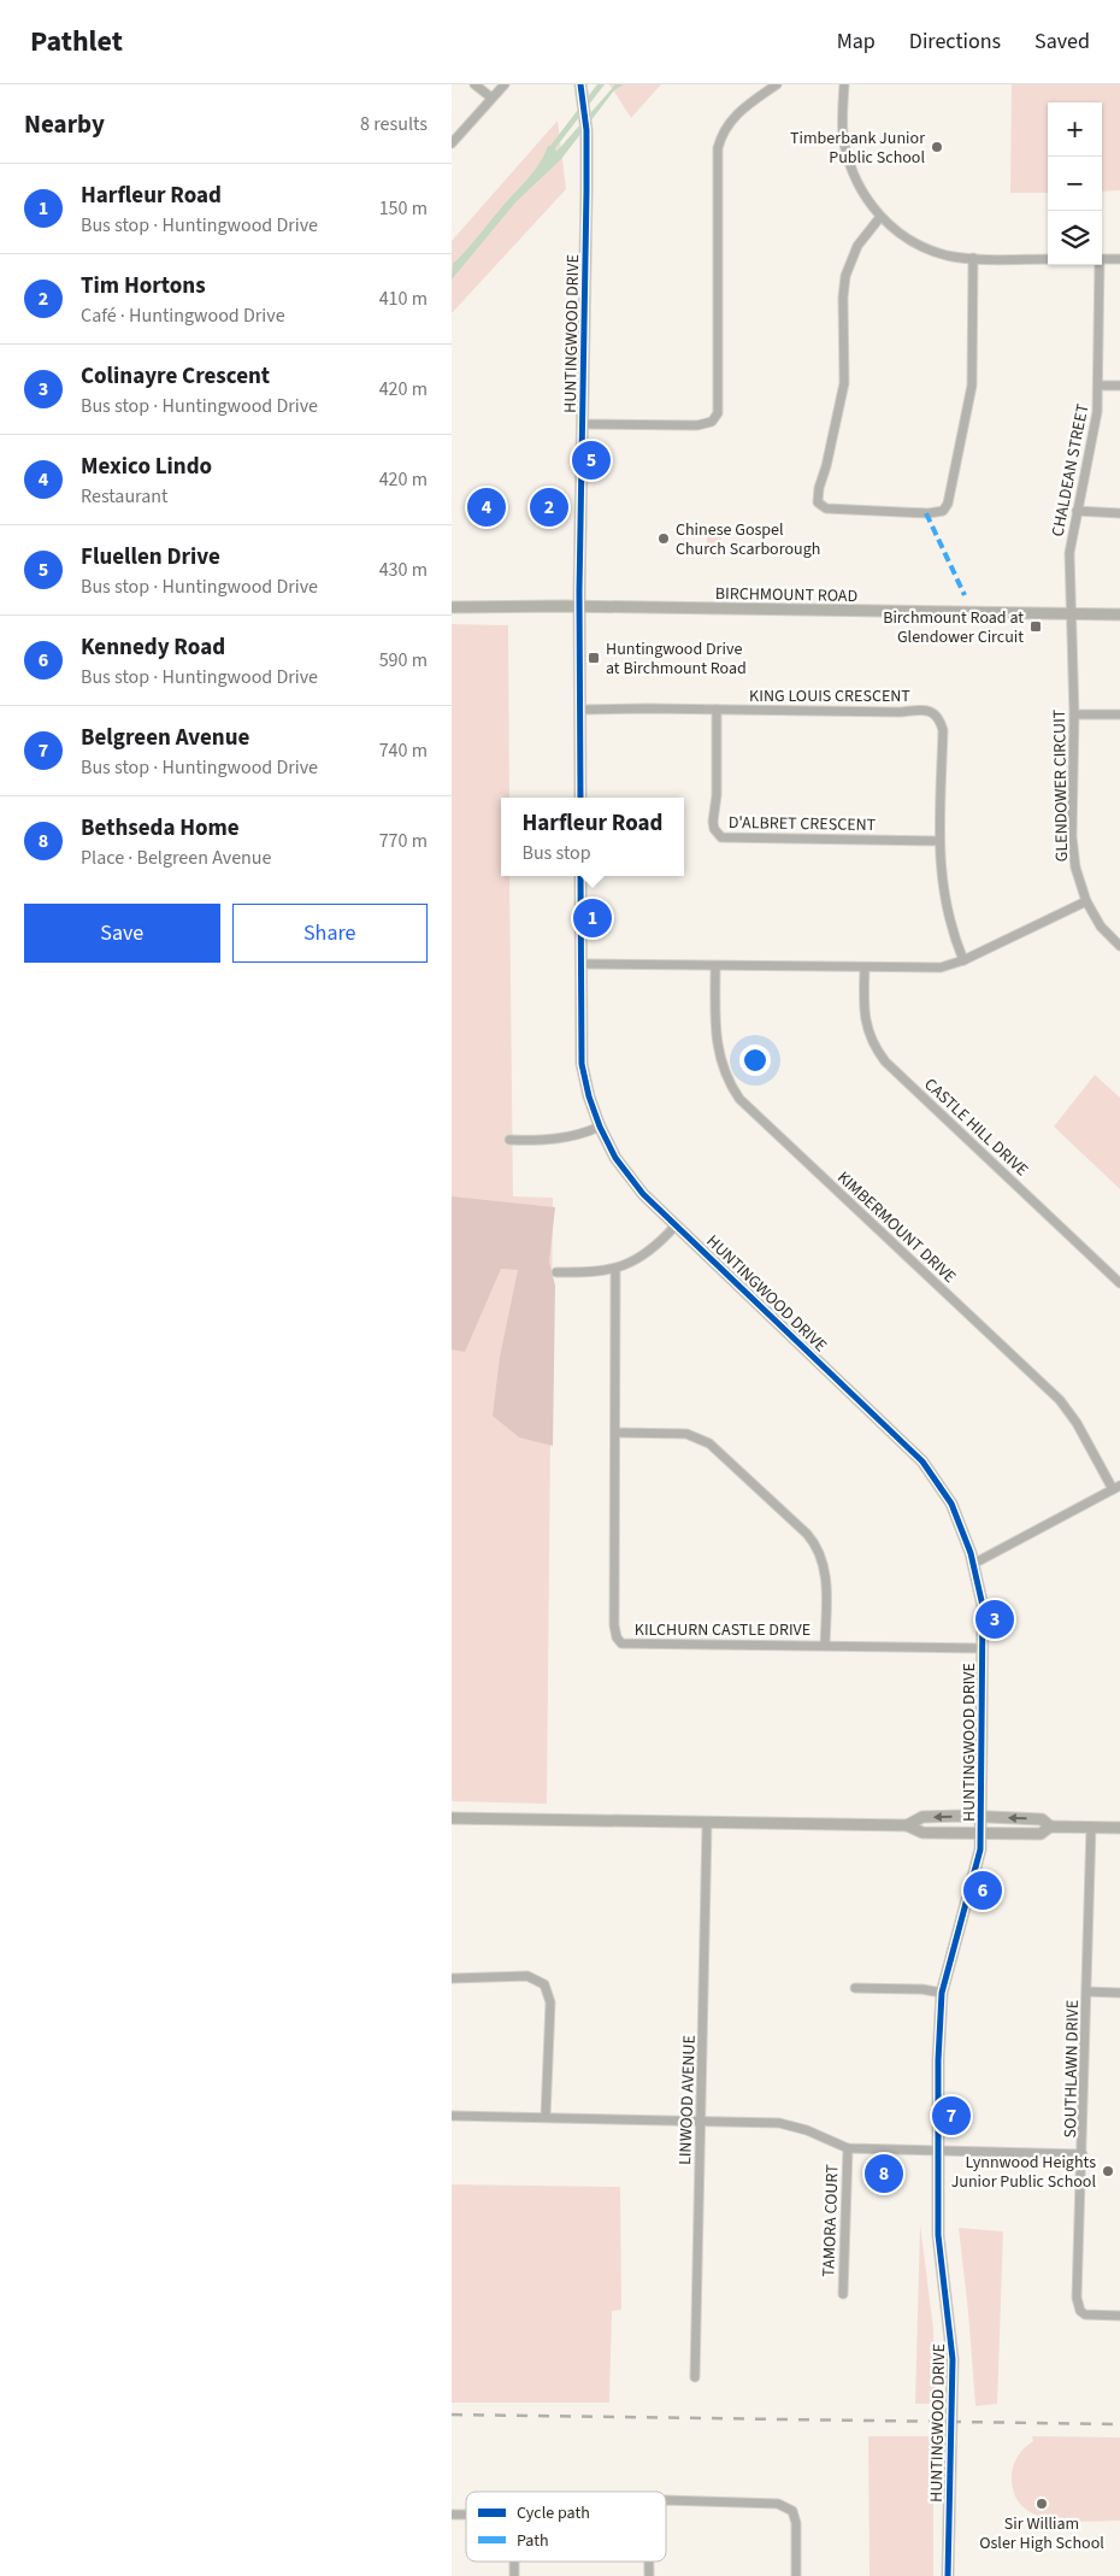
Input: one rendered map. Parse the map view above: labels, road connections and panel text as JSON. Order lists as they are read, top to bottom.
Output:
{
  "streets": {
    "street": [
      "HUNTINGWOOD DRIVE",
      "CHALDEAN STREET",
      "BIRCHMOUNT ROAD",
      "KING LOUIS CRESCENT",
      "GLENDOWER CIRCUIT",
      "D'ALBRET CRESCENT",
      "CASTLE HILL DRIVE",
      "KIMBERMOUNT DRIVE",
      "KILCHURN CASTLE DRIVE",
      "SOUTHLAWN DRIVE",
      "LINWOOD AVENUE",
      "TAMORA COURT"
    ]
  },
  "crossings": [
    ["HUNTINGWOOD DRIVE", "BIRCHMOUNT ROAD"],
    ["HUNTINGWOOD DRIVE", "KING LOUIS CRESCENT"],
    ["HUNTINGWOOD DRIVE", "KILCHURN CASTLE DRIVE"],
    ["CHALDEAN STREET", "BIRCHMOUNT ROAD"],
    ["CHALDEAN STREET", "GLENDOWER CIRCUIT"],
    ["BIRCHMOUNT ROAD", "GLENDOWER CIRCUIT"],
    ["KING LOUIS CRESCENT", "D'ALBRET CRESCENT"]
  ],
  "places": {
    "other": [
      "Timberbank Junior Public School",
      "Chinese Gospel Church Scarborough",
      "Lynnwood Heights Junior Public School",
      "Sir William Osler High School"
    ],
    "transit": ["Birchmount Road at Glendower Circuit", "Huntingwood Drive at Birchmount Road"]
  },
  "legend": ["Cycle path", "Path"],
  "page": {
    "header": "Pathlet",
    "nav": ["Map", "Directions", "Saved"],
    "heading": ["Nearby", "8 results"],
    "map_buttons": ["+", "−"],
    "list": [
      {
        "mark": "1",
        "name": "Harfleur Road",
        "note": "Bus stop · Huntingwood Drive",
        "value": "150 m"
      },
      {
        "mark": "2",
        "name": "Tim Hortons",
        "note": "Café · Huntingwood Drive",
        "value": "410 m"
      },
      {
        "mark": "3",
        "name": "Colinayre Crescent",
        "note": "Bus stop · Huntingwood Drive",
        "value": "420 m"
      },
      {
        "mark": "4",
        "name": "Mexico Lindo",
        "note": "Restaurant",
        "value": "420 m"
      },
      {
        "mark": "5",
        "name": "Fluellen Drive",
        "note": "Bus stop · Huntingwood Drive",
        "value": "430 m"
      },
      {
        "mark": "6",
        "name": "Kennedy Road",
        "note": "Bus stop · Huntingwood Drive",
        "value": "590 m"
      },
      {
        "mark": "7",
        "name": "Belgreen Avenue",
        "note": "Bus stop · Huntingwood Drive",
        "value": "740 m"
      },
      {
        "mark": "8",
        "name": "Bethseda Home",
        "note": "Place · Belgreen Avenue",
        "value": "770 m"
      }
    ],
    "pins": [
      "5",
      "2",
      "4",
      "1",
      "3",
      "6",
      "7",
      "8"
    ],
    "popup": ["Harfleur Road", "Bus stop"],
    "buttons": ["Save", "Share"]
  }
}
